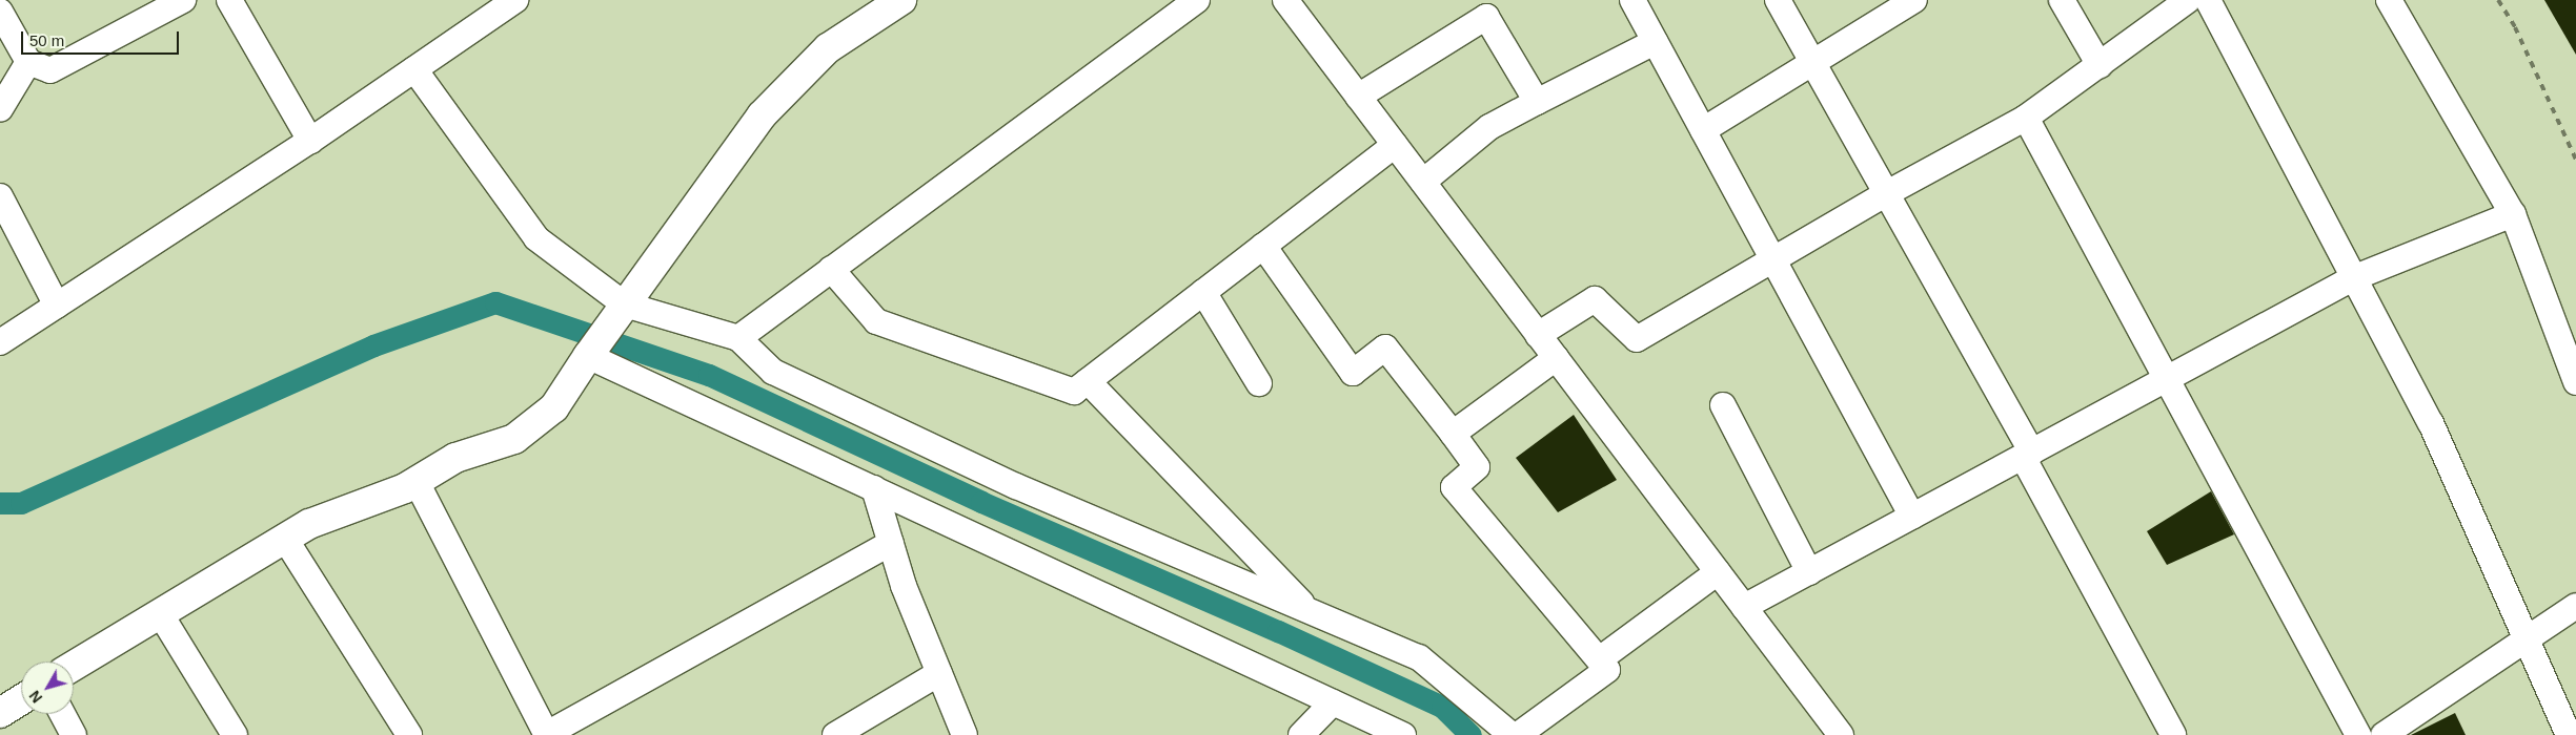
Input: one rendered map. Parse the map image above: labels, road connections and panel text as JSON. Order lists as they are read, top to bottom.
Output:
{
  "scale_bar": "50 m",
  "north": "bottom left"
}
